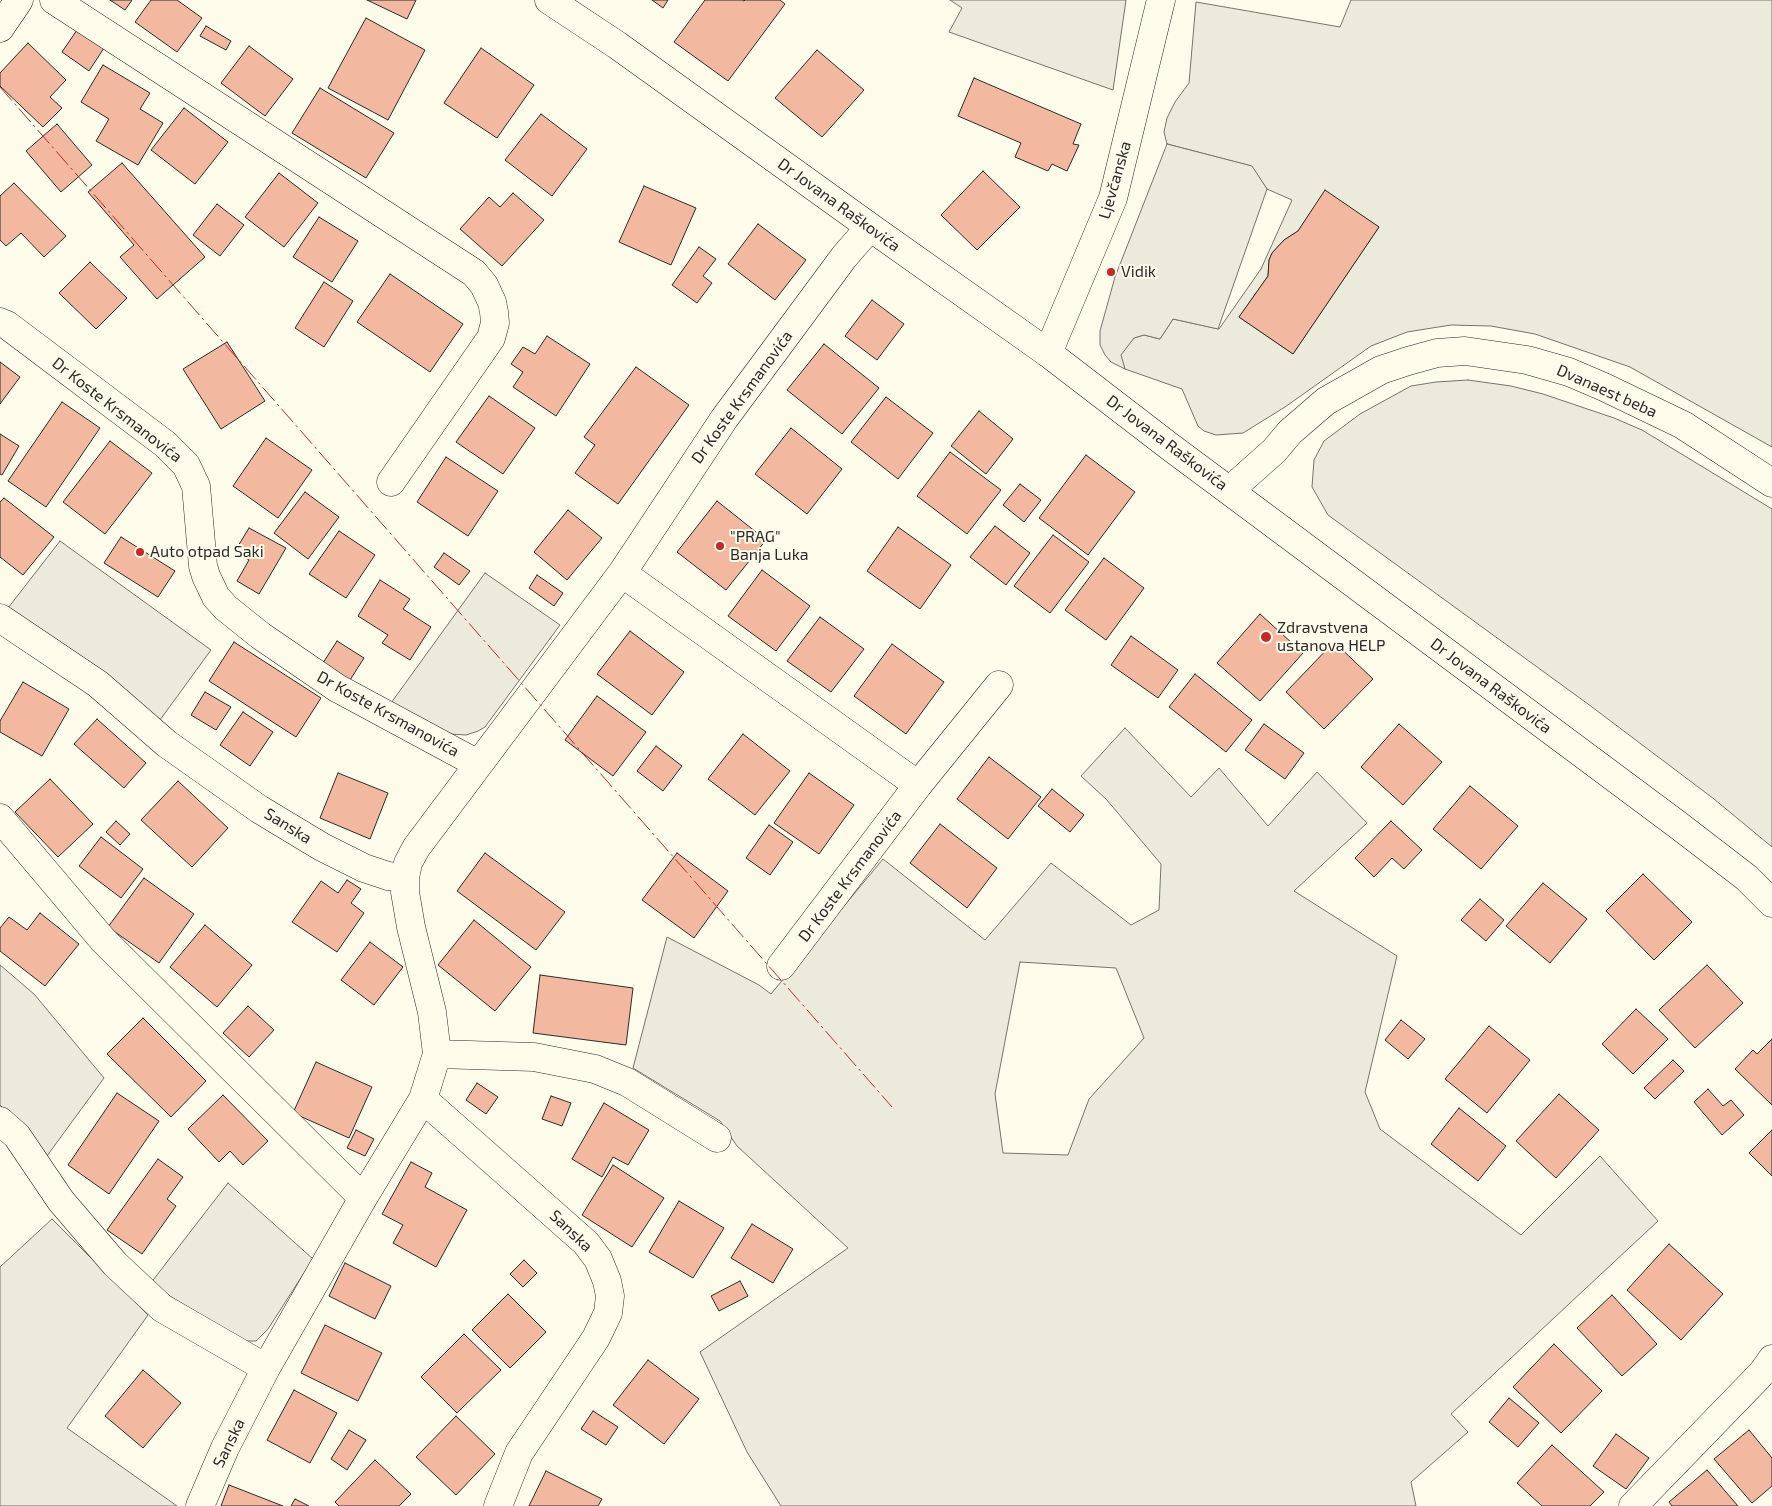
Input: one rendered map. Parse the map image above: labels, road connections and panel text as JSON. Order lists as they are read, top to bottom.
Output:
{
  "streets": {
    "street": [
      "Ljevčanska",
      "Dr Jovana Raškovića",
      "Dvanaest beba",
      "Dr Koste Krsmanovića",
      "Sanska"
    ]
  },
  "crossings": [
    ["Ljevčanska", "Dr Jovana Raškovića"],
    ["Dr Jovana Raškovića", "Dvanaest beba"],
    ["Dr Jovana Raškovića", "Dr Koste Krsmanovića"],
    ["Dr Koste Krsmanovića", "Sanska"]
  ],
  "places": [
    "Vidik",
    "\"PRAG\" Banja Luka",
    "Auto otpad Saki",
    "Zdravstvena ustanova HELP"
  ]
}
